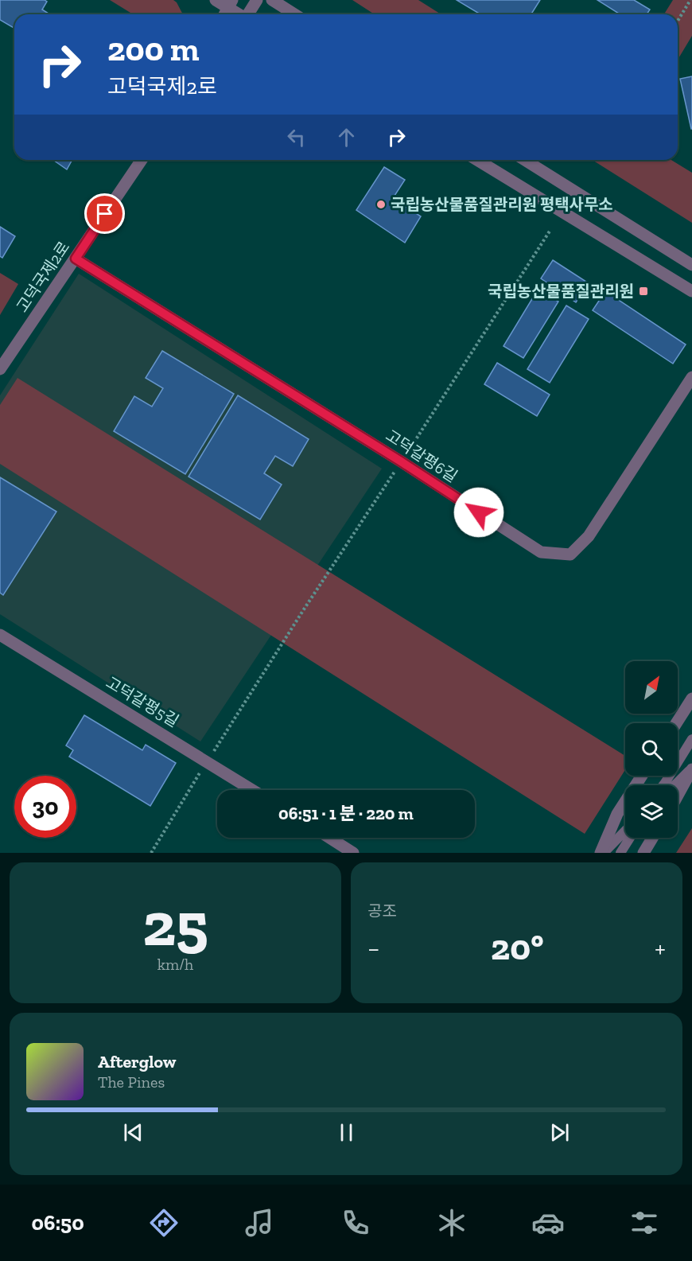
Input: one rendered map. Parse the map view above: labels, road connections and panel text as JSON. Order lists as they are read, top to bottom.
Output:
{
  "streets": {
    "street": ["고덕국제2로", "고덕갈평6길", "고덕갈평5길"]
  },
  "crossings": [
    ["고덕국제2로", "고덕갈평6길"]
  ],
  "places": {
    "other": ["국립농산물품질관리원 평택사무소"],
    "transit": ["국립농산물품질관리원"]
  },
  "north": "top right",
  "page": {
    "turn": ["200 m", "고덕국제2로"],
    "limit": "30",
    "trip": "06:51 · 1 분 · 220 m",
    "tile": [
      ["25", "km/h"],
      "공조"
    ],
    "heat": ["−", "20°", "+"],
    "song": ["Afterglow", "The Pines"],
    "tabs": "06:50"
  }
}
